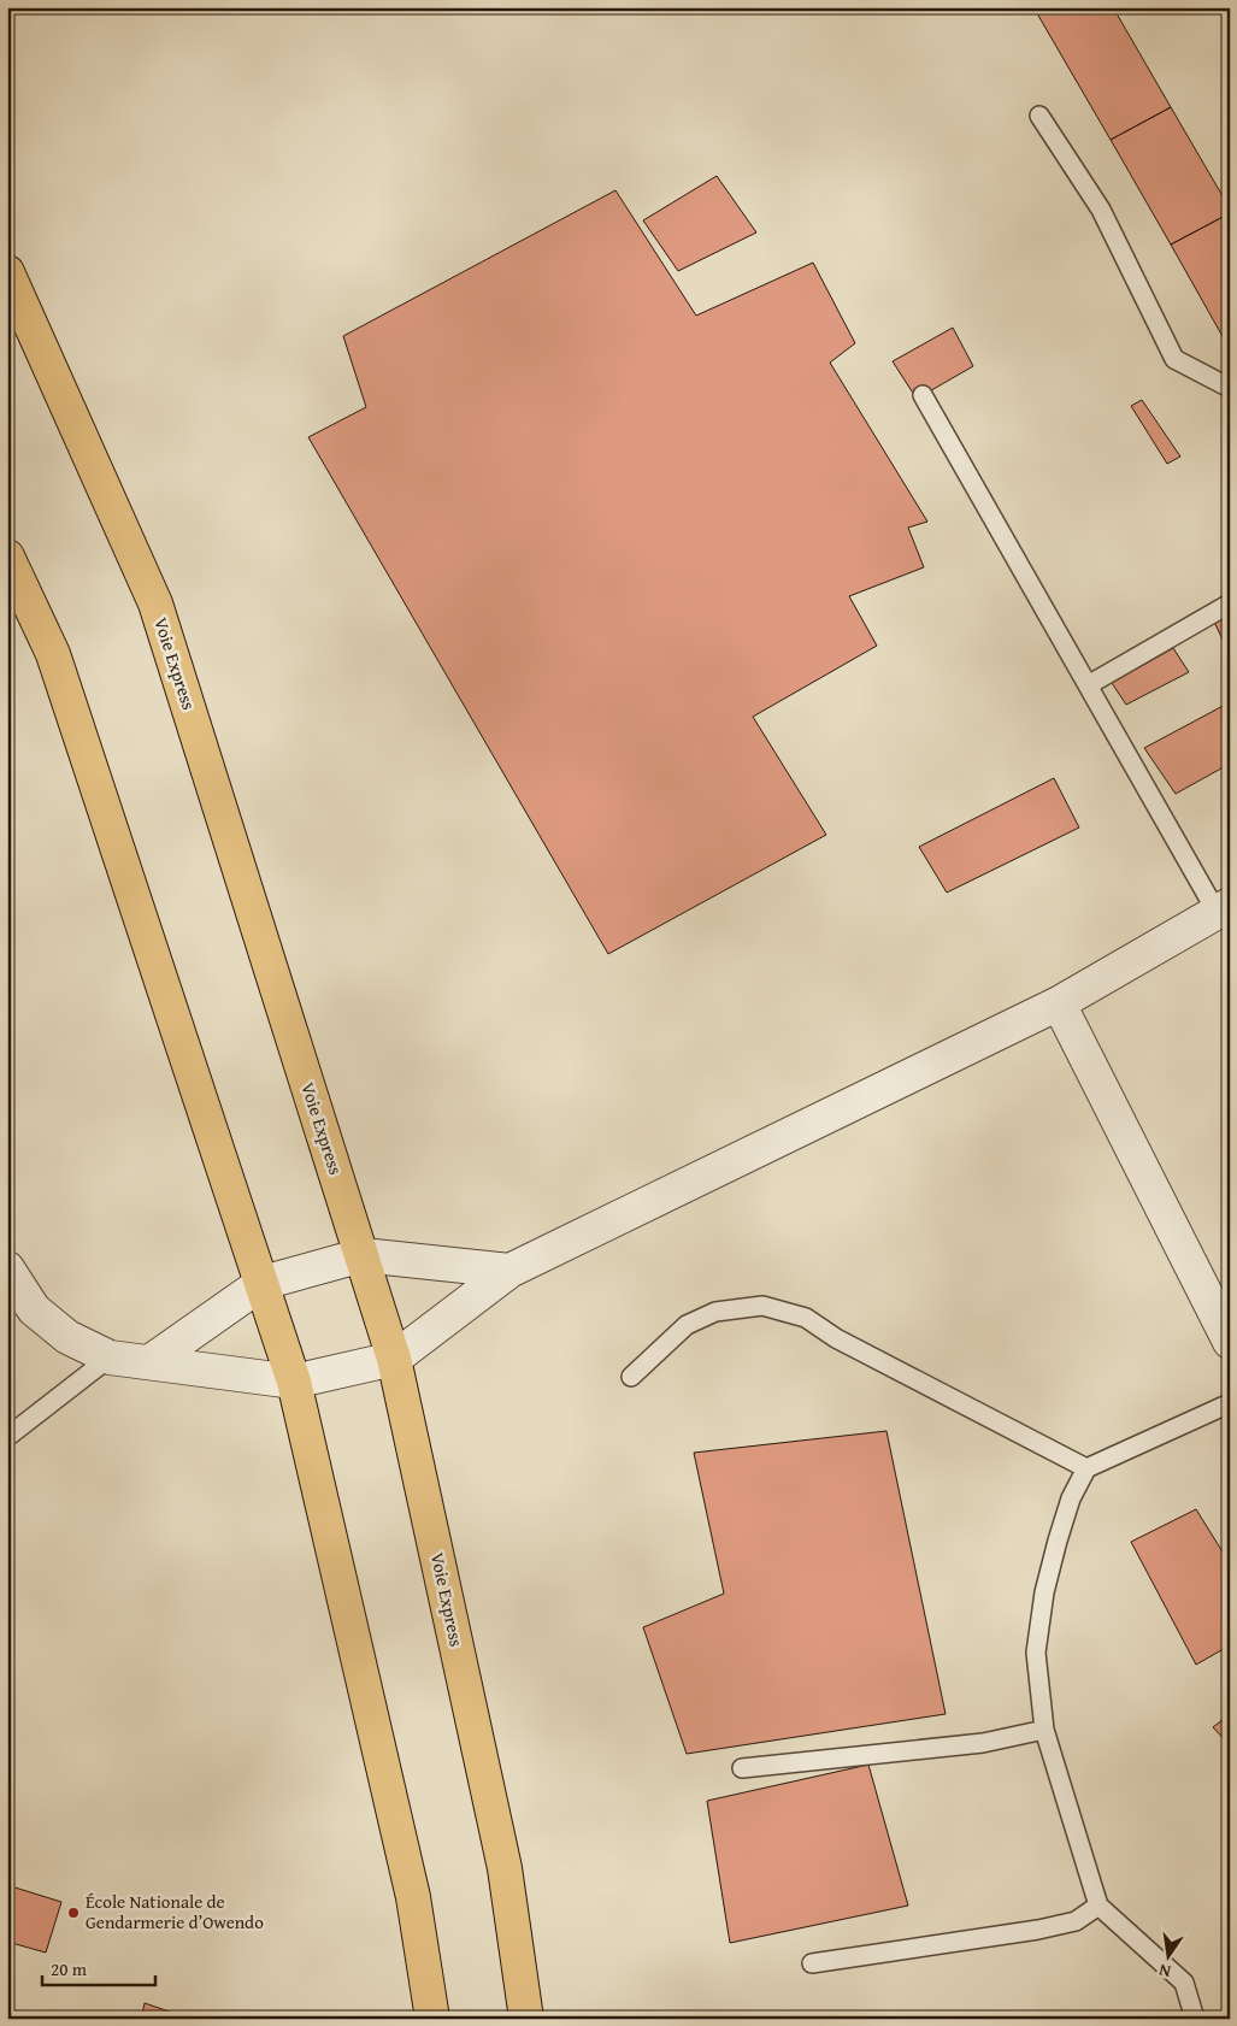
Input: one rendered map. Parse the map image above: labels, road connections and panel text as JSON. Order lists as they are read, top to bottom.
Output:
{
  "streets": {
    "highway": ["Voie Express"]
  },
  "places": ["École Nationale de Gendarmerie d’Owendo"],
  "scale_bar": "20 m",
  "north": "bottom"
}
